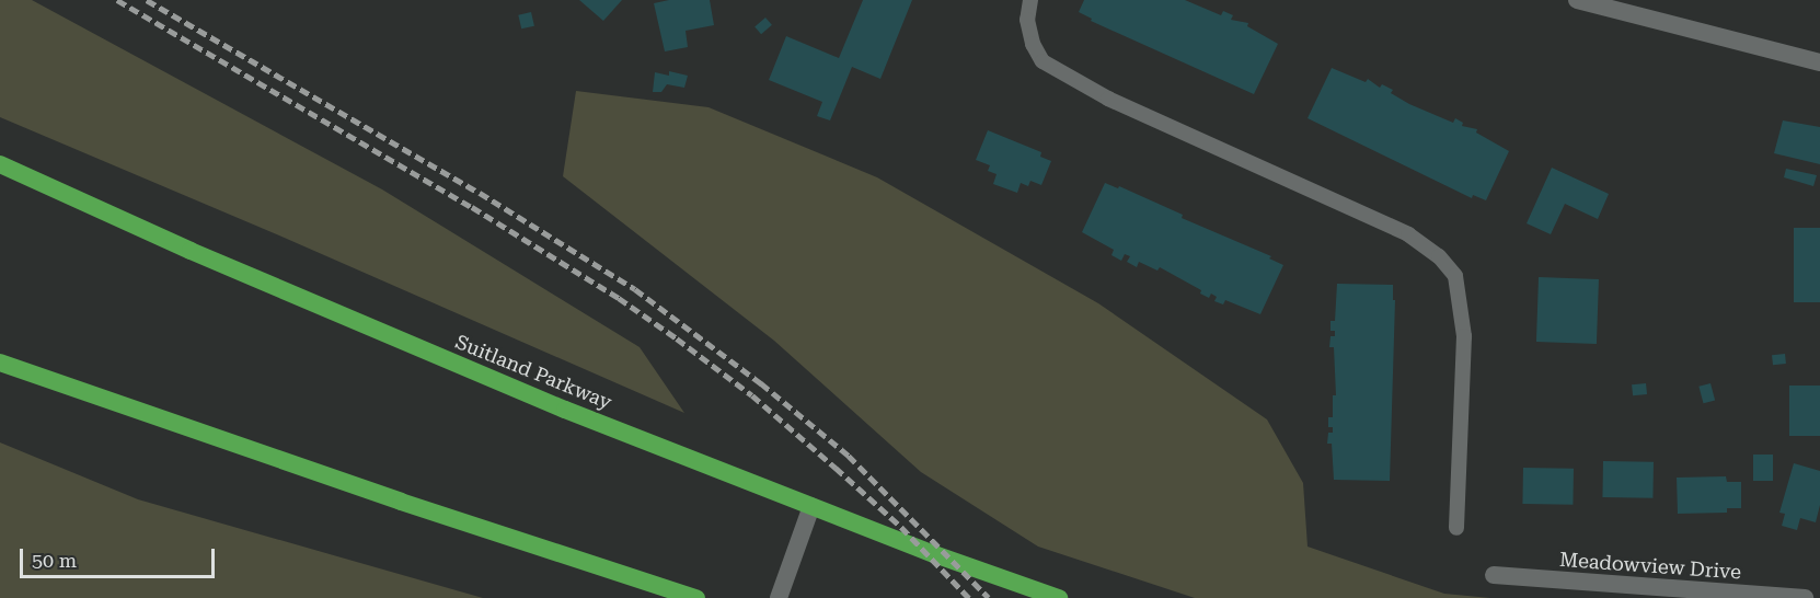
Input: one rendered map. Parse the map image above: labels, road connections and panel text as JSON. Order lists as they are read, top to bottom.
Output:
{
  "streets": {
    "highway": ["Suitland Parkway"],
    "street": ["Meadowview Drive"]
  },
  "scale_bar": "50 m"
}
